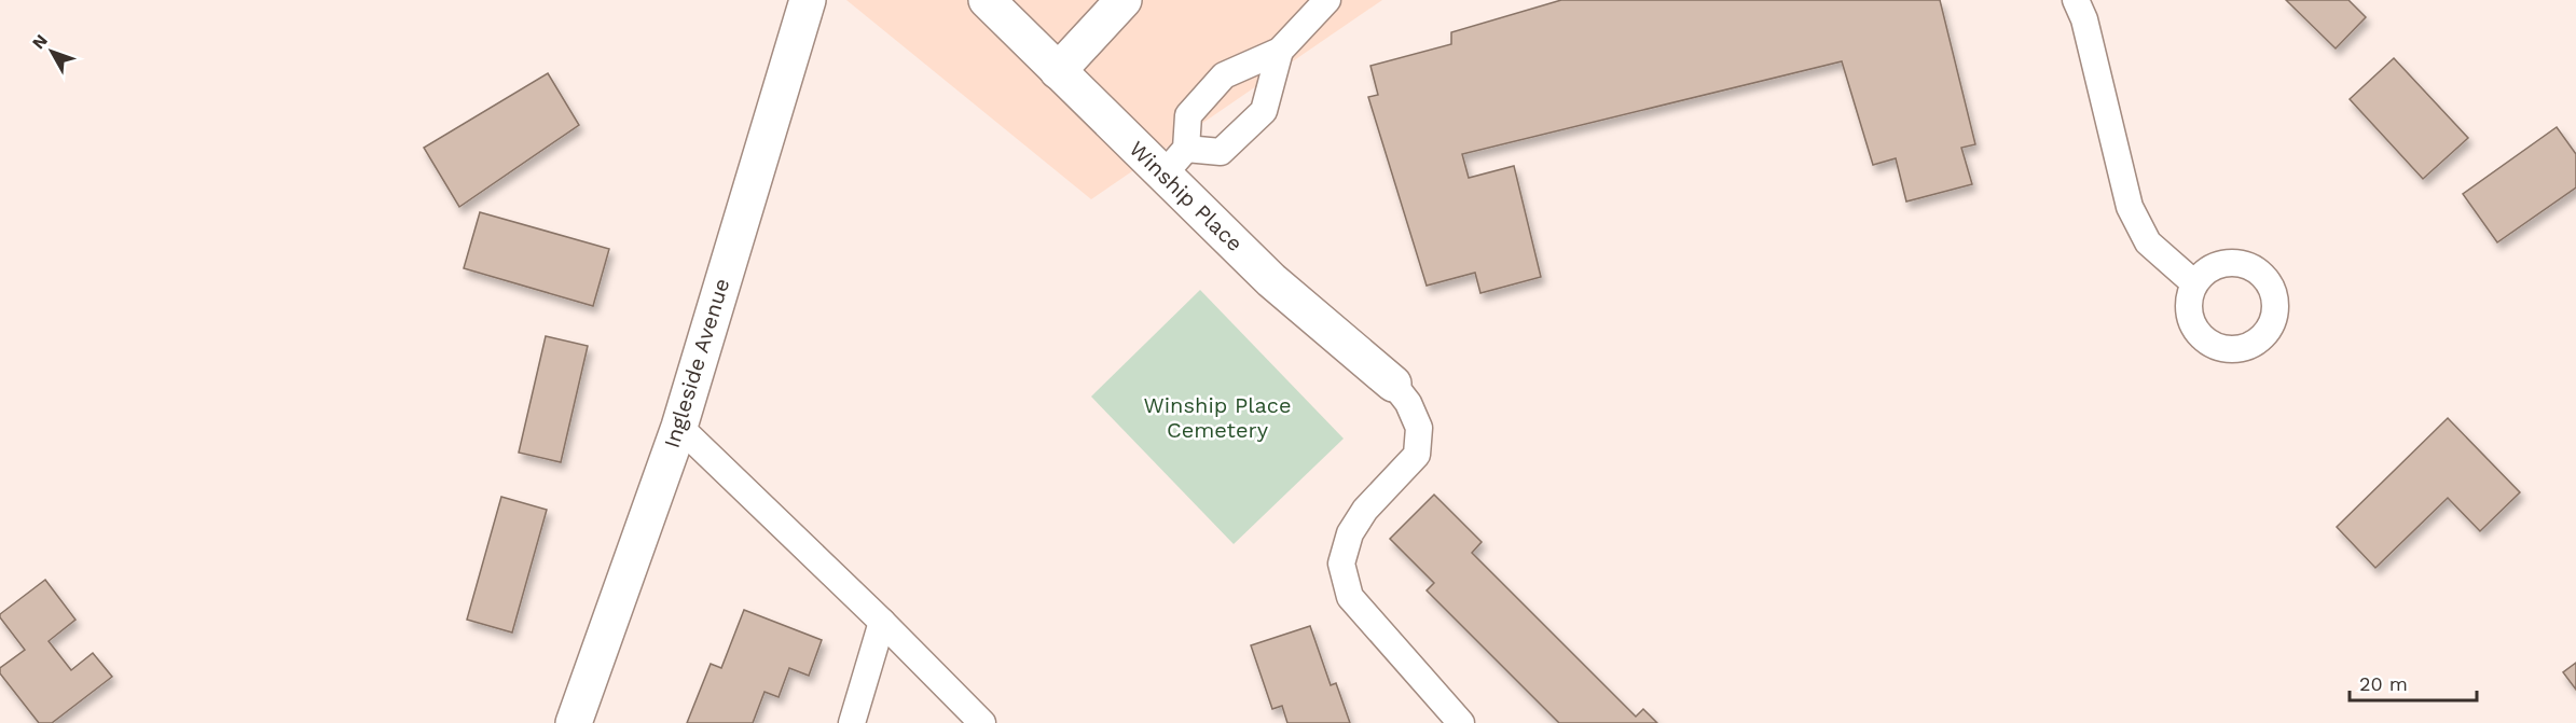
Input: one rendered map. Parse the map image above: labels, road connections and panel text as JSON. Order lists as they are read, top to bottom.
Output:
{
  "streets": {
    "street": ["Winship Place", "Ingleside Avenue"]
  },
  "parks": ["Winship Place Cemetery"],
  "scale_bar": "20 m",
  "north": "top left"
}
